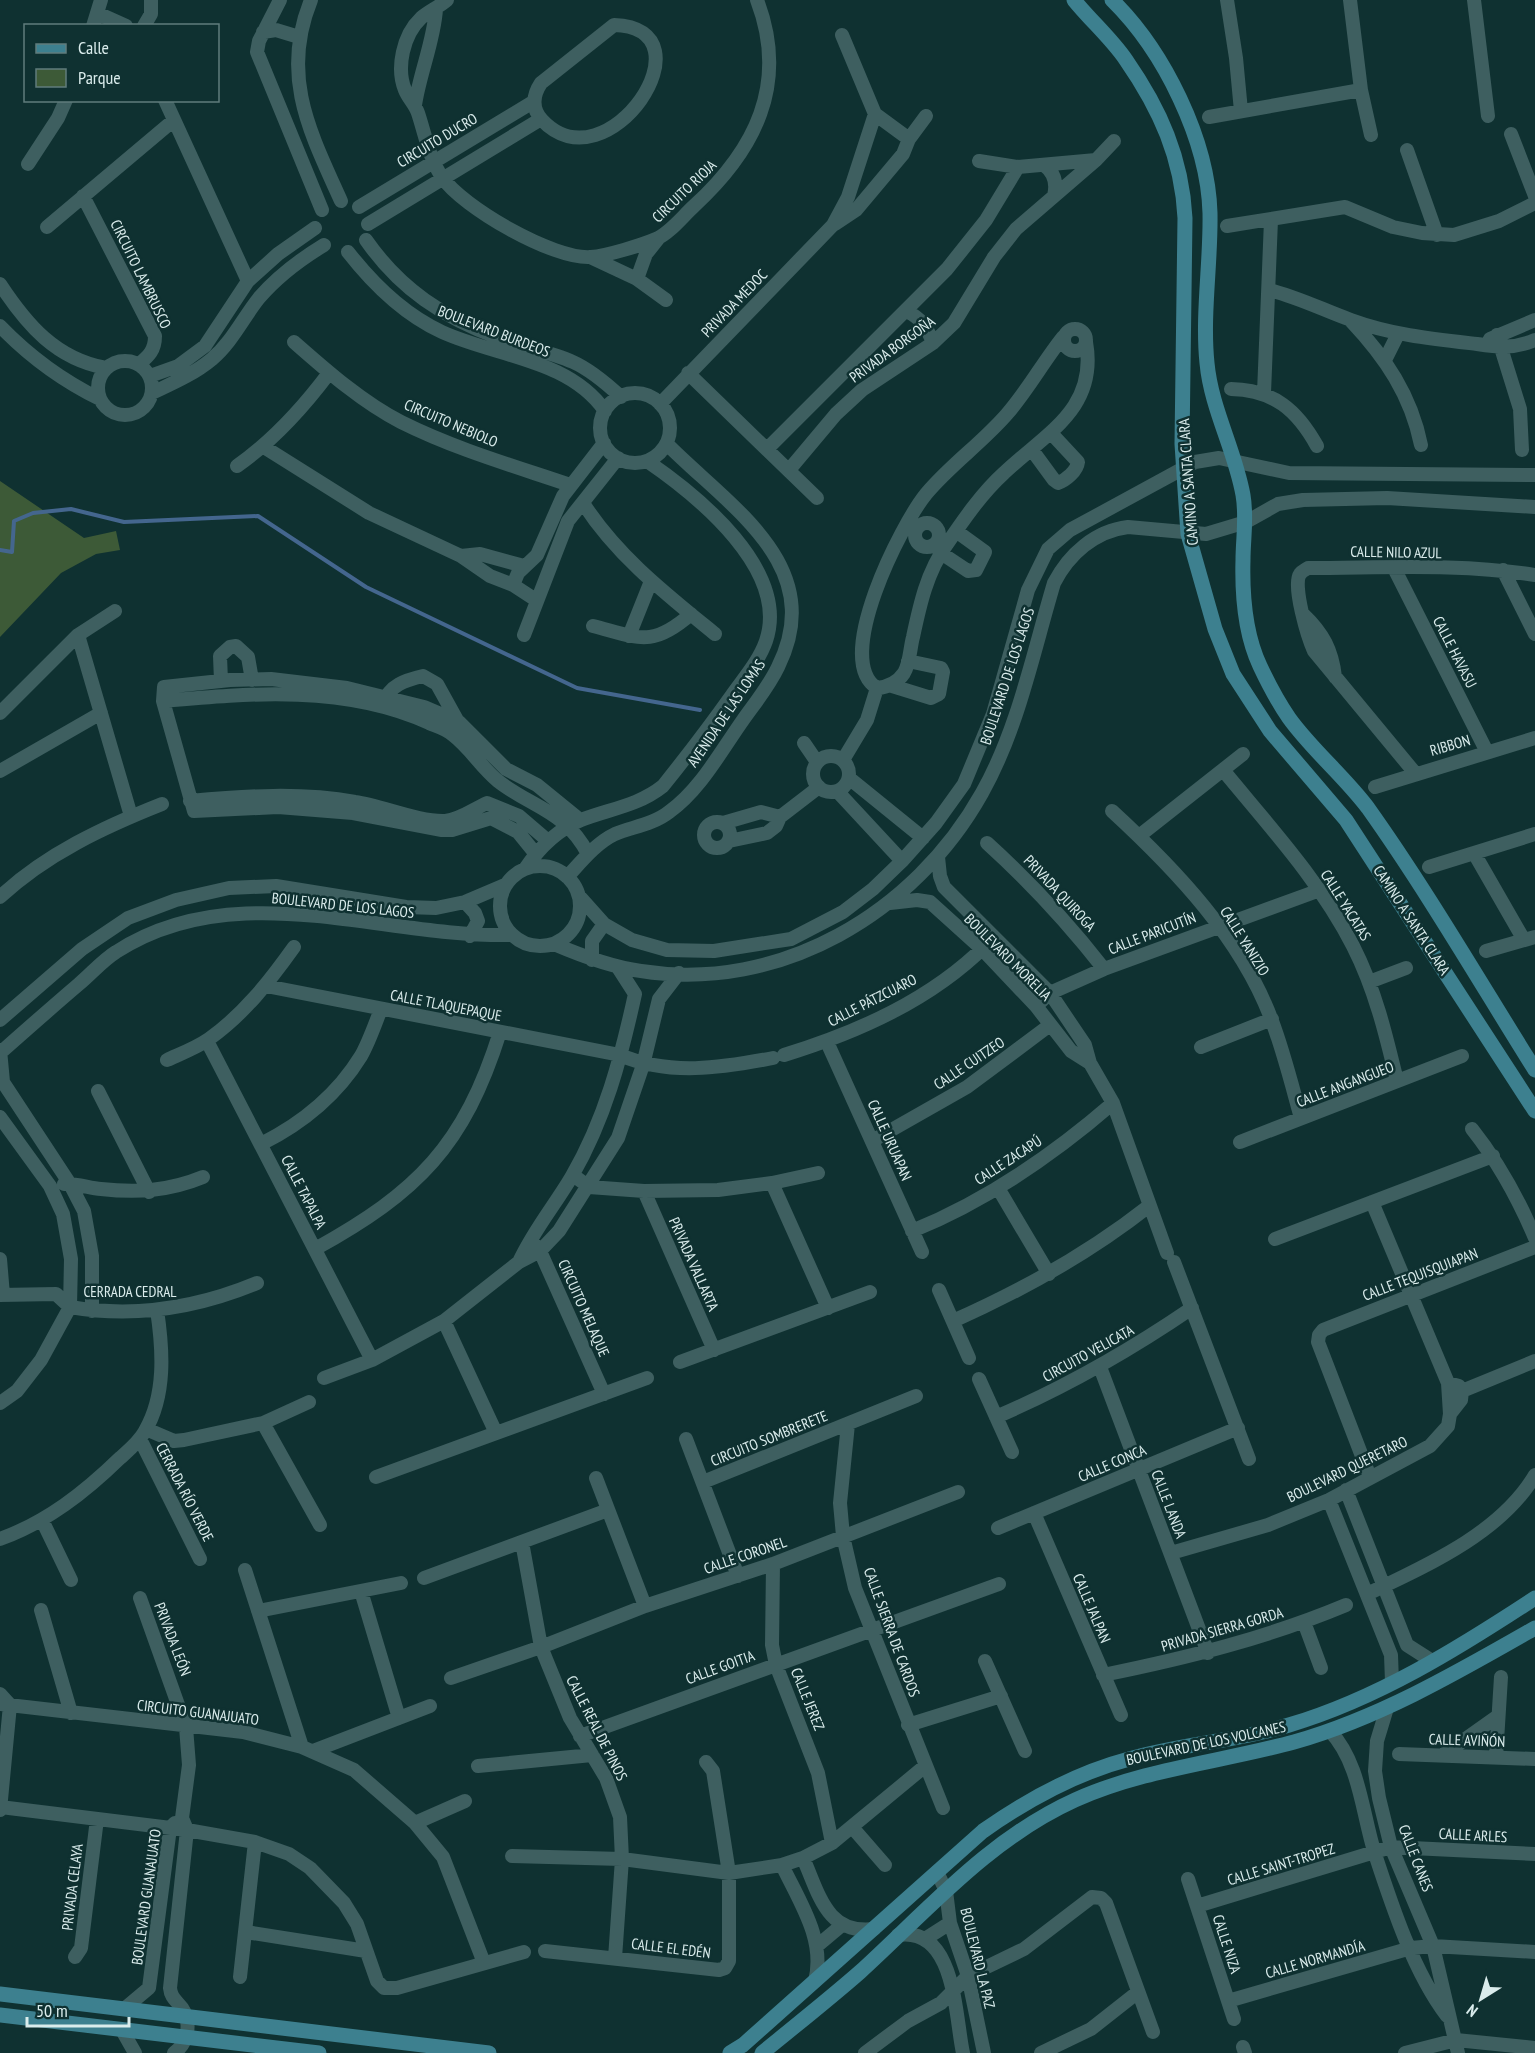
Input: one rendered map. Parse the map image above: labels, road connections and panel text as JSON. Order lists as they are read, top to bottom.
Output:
{
  "streets": {
    "street": [
      "CIRCUITO DUCRO",
      "CIRCUITO RIOJA",
      "CIRCUITO LAMBRUSCO",
      "PRIVADA MEDOC",
      "BOULEVARD BURDEOS",
      "PRIVADA BORGOÑA",
      "CIRCUITO NEBIOLO",
      "CAMINO A SANTA CLARA",
      "CALLE NILO AZUL",
      "CALLE HAVASU",
      "BOULEVARD DE LOS LAGOS",
      "AVENIDA DE LAS LOMAS",
      "RIBBON",
      "PRIVADA QUIROGA",
      "CALLE YACATAS",
      "CALLE PARICUTÍN",
      "CALLE YANIZIO",
      "BOULEVARD MORELIA",
      "CALLE PÁTZCUARO",
      "CALLE TLAQUEPAQUE",
      "CALLE CUITZEO",
      "CALLE ANGANGUEO",
      "CALLE URUAPAN",
      "CALLE ZACAPÚ",
      "CALLE TAPALPA",
      "PRIVADA VALLARTA",
      "CALLE TEQUISQUIAPAN",
      "CERRADA CEDRAL",
      "CIRCUITO MELAQUE",
      "CIRCUITO VELICATA",
      "CIRCUITO SOMBRERETE",
      "CALLE CONCA",
      "BOULEVARD QUERETARO",
      "CERRADA RÍO VERDE",
      "CALLE LANDA",
      "CALLE CORONEL",
      "CALLE JALPAN",
      "PRIVADA SIERRA GORDA",
      "CALLE SIERRA DE CARDOS",
      "PRIVADA LEÓN",
      "CALLE GOITIA",
      "CALLE JEREZ",
      "CIRCUITO GUANAJUATO",
      "CALLE REAL DE PINOS",
      "CALLE AVIÑÓN",
      "BOULEVARD DE LOS VOLCANES",
      "CALLE ARLES",
      "CALLE CANES",
      "CALLE SAINT-TROPEZ",
      "PRIVADA CELAYA",
      "BOULEVARD GUANAJUATO",
      "CALLE NIZA",
      "CALLE EL EDÉN",
      "BOULEVARD LA PAZ",
      "CALLE NORMANDÍA"
    ]
  },
  "crossings": [
    ["CIRCUITO DUCRO", "CIRCUITO RIOJA"],
    ["CIRCUITO DUCRO", "BOULEVARD BURDEOS"],
    ["PRIVADA MEDOC", "BOULEVARD BURDEOS"],
    ["PRIVADA MEDOC", "AVENIDA DE LAS LOMAS"],
    ["BOULEVARD BURDEOS", "AVENIDA DE LAS LOMAS"],
    ["CAMINO A SANTA CLARA", "BOULEVARD DE LOS LAGOS"],
    ["CALLE NILO AZUL", "CALLE HAVASU"],
    ["CALLE NILO AZUL", "RIBBON"],
    ["CALLE HAVASU", "RIBBON"],
    ["BOULEVARD DE LOS LAGOS", "AVENIDA DE LAS LOMAS"],
    ["PRIVADA QUIROGA", "CALLE PARICUTÍN"],
    ["CALLE YACATAS", "CALLE PARICUTÍN"],
    ["CALLE YACATAS", "CALLE ANGANGUEO"],
    ["CALLE PARICUTÍN", "CALLE YANIZIO"],
    ["CALLE PARICUTÍN", "BOULEVARD MORELIA"],
    ["CALLE YANIZIO", "CALLE ANGANGUEO"],
    ["BOULEVARD MORELIA", "CALLE PÁTZCUARO"],
    ["BOULEVARD MORELIA", "CALLE CUITZEO"],
    ["BOULEVARD MORELIA", "CALLE ZACAPÚ"],
    ["BOULEVARD MORELIA", "CIRCUITO VELICATA"],
    ["CALLE PÁTZCUARO", "CALLE TLAQUEPAQUE"],
    ["CALLE PÁTZCUARO", "CALLE URUAPAN"],
    ["CALLE CUITZEO", "CALLE URUAPAN"],
    ["CALLE URUAPAN", "CALLE ZACAPÚ"],
    ["CALLE TEQUISQUIAPAN", "BOULEVARD QUERETARO"],
    ["CIRCUITO VELICATA", "CALLE LANDA"],
    ["CIRCUITO SOMBRERETE", "CALLE CORONEL"],
    ["CIRCUITO SOMBRERETE", "CALLE SIERRA DE CARDOS"],
    ["CALLE CONCA", "CALLE LANDA"],
    ["CALLE CONCA", "CALLE JALPAN"],
    ["BOULEVARD QUERETARO", "CALLE LANDA"],
    ["CALLE LANDA", "PRIVADA SIERRA GORDA"],
    ["CALLE CORONEL", "CALLE SIERRA DE CARDOS"],
    ["CALLE CORONEL", "CALLE JEREZ"],
    ["CALLE CORONEL", "CALLE REAL DE PINOS"],
    ["CALLE JALPAN", "PRIVADA SIERRA GORDA"],
    ["CALLE SIERRA DE CARDOS", "CALLE GOITIA"],
    ["PRIVADA LEÓN", "CIRCUITO GUANAJUATO"],
    ["PRIVADA LEÓN", "BOULEVARD GUANAJUATO"],
    ["CALLE GOITIA", "CALLE JEREZ"],
    ["CALLE GOITIA", "CALLE REAL DE PINOS"],
    ["CIRCUITO GUANAJUATO", "BOULEVARD GUANAJUATO"],
    ["CALLE REAL DE PINOS", "CALLE EL EDÉN"],
    ["BOULEVARD DE LOS VOLCANES", "CALLE CANES"],
    ["BOULEVARD DE LOS VOLCANES", "BOULEVARD LA PAZ"],
    ["CALLE ARLES", "CALLE CANES"],
    ["CALLE ARLES", "CALLE SAINT-TROPEZ"],
    ["CALLE CANES", "CALLE SAINT-TROPEZ"],
    ["CALLE CANES", "CALLE NORMANDÍA"],
    ["CALLE SAINT-TROPEZ", "CALLE NIZA"],
    ["CALLE NIZA", "CALLE NORMANDÍA"]
  ],
  "legend": ["Calle", "Parque"],
  "scale_bar": "50 m",
  "north": "bottom left"
}
